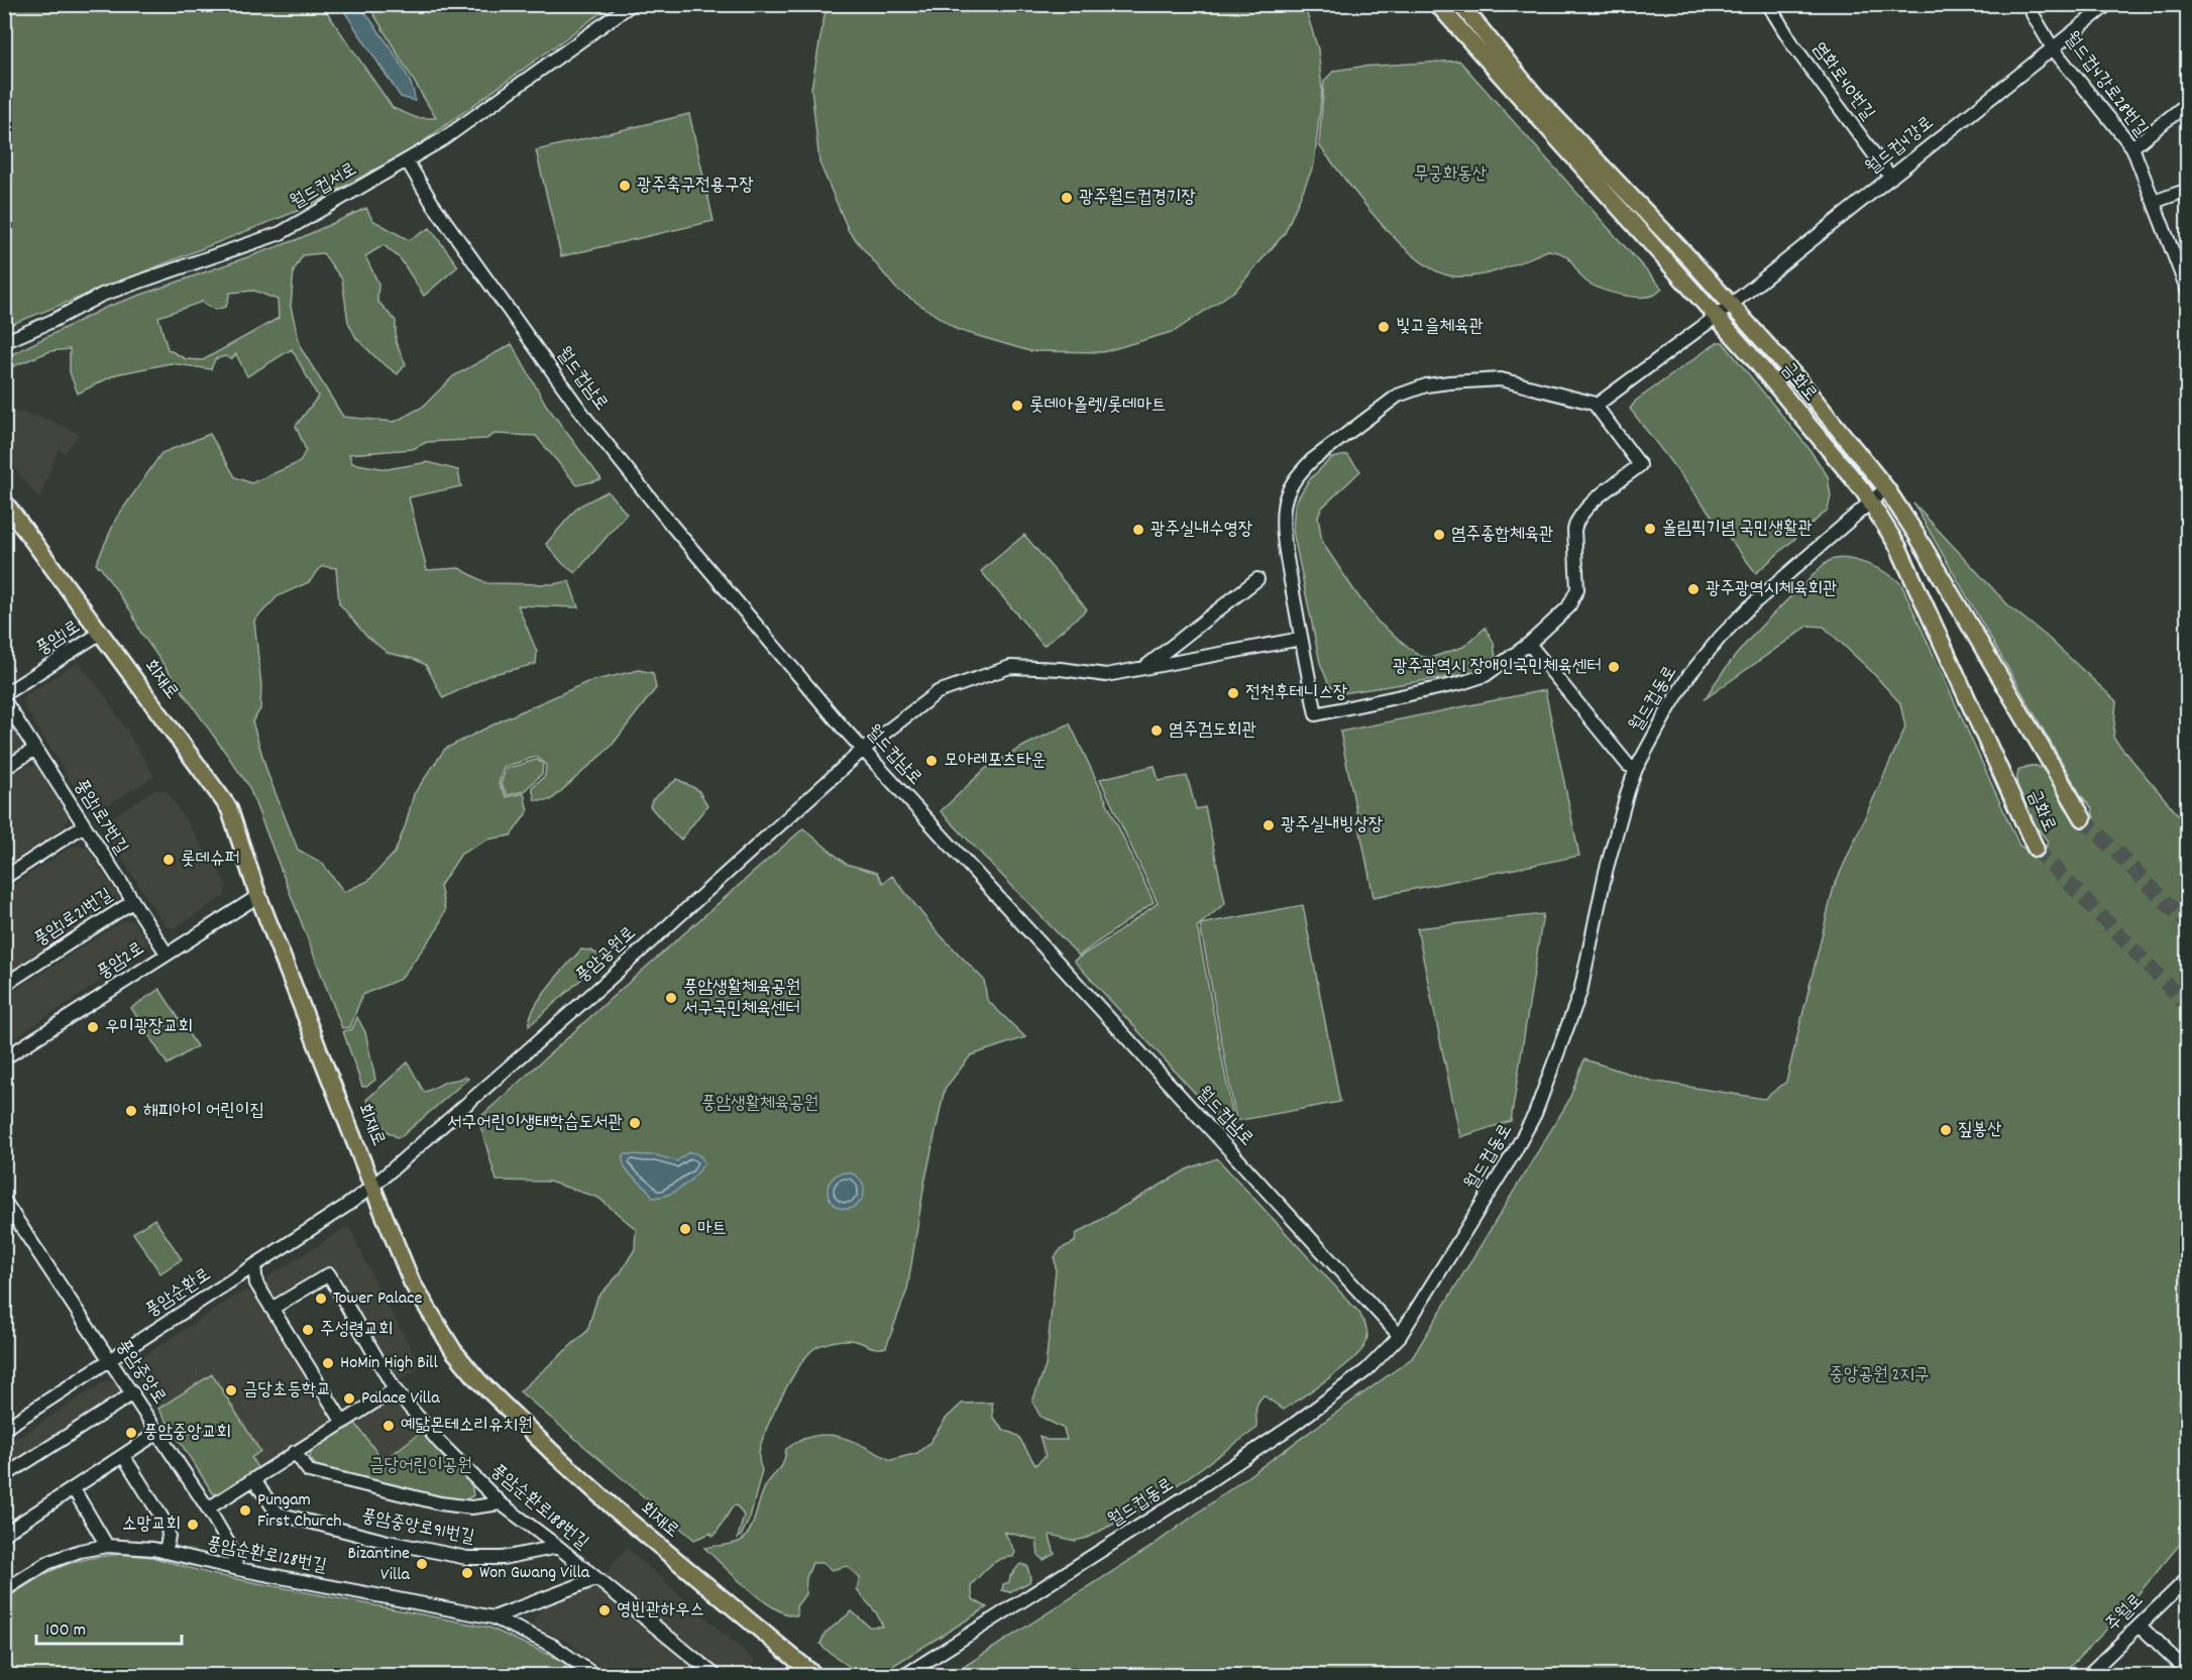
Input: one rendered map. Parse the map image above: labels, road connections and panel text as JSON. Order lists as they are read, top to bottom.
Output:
{
  "streets": {
    "main road": ["금화로", "회재로"],
    "street": [
      "염화로40번길",
      "월드컵4강로28번길",
      "월드컵4강로",
      "월드컵서로",
      "월드컵남로",
      "풍암1로",
      "월드컵동로",
      "풍암1로7번길",
      "풍암1로21번길",
      "풍암공원로",
      "풍암2로",
      "풍암순환로",
      "풍암중앙로",
      "풍암순환로188번길",
      "풍암중앙로91번길",
      "풍암순환로128번길",
      "주월로"
    ]
  },
  "crossings": [
    ["염화로40번길", "월드컵4강로"],
    ["월드컵4강로28번길", "월드컵4강로"],
    ["월드컵4강로", "금화로"],
    ["월드컵서로", "월드컵남로"],
    ["월드컵남로", "월드컵동로"],
    ["월드컵남로", "풍암공원로"],
    ["금화로", "월드컵동로"],
    ["풍암1로", "회재로"],
    ["회재로", "풍암공원로"],
    ["회재로", "풍암2로"],
    ["회재로", "풍암순환로"],
    ["풍암1로7번길", "풍암1로21번길"],
    ["풍암1로7번길", "풍암2로"],
    ["풍암공원로", "풍암순환로"],
    ["풍암순환로", "풍암중앙로"],
    ["풍암중앙로", "풍암순환로128번길"],
    ["풍암순환로188번길", "풍암중앙로91번길"]
  ],
  "parks": [
    "무궁화동산",
    "풍암생활체육공원",
    "중앙공원 2지구",
    "금당어린이공원"
  ],
  "places": [
    "광주축구전용구장",
    "광주월드컵경기장",
    "빛고을체육관",
    "롯데아올렛/롯데마트",
    "올림픽기념 국민생활관",
    "광주실내수영장",
    "염주종합체육관",
    "광주광역시체육회관",
    "광주광역시 장애인국민체육센터",
    "전천후테니스장",
    "염주검도회관",
    "모아레포츠타운",
    "광주실내빙상장",
    "롯데슈퍼",
    "풍암생활체육공원 서구국민체육센터",
    "우미광장교회",
    "해피아이 어린이집",
    "서구어린이생태학습도서관",
    "짚봉산",
    "마트",
    "Tower Palace",
    "주성령교회",
    "HoMin High Bill",
    "금당초등학교",
    "Palace Villa",
    "예닮몬테소리유치원",
    "풍암중앙교회",
    "Pungam First Church",
    "소망교회",
    "Bizantine Villa",
    "Won Gwang Villa",
    "영빈관하우스"
  ],
  "scale_bar": "100 m"
}
